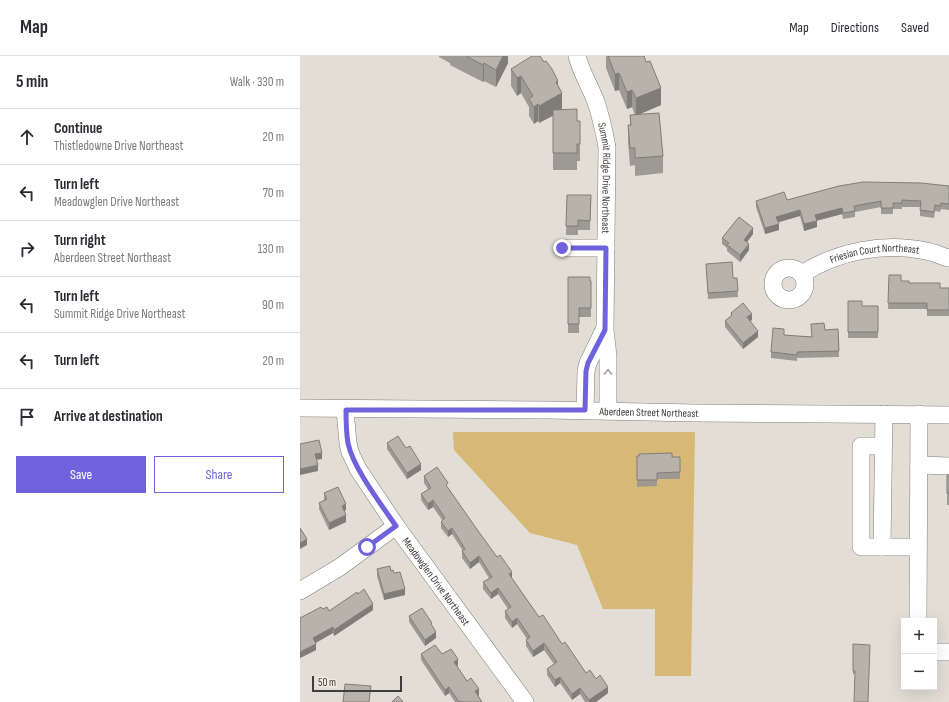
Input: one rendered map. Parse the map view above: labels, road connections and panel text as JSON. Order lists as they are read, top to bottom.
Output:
{
  "streets": {
    "street": [
      "Summit Ridge Drive Northeast",
      "Friesian Court Northeast",
      "Aberdeen Street Northeast",
      "Meadowglen Drive Northeast"
    ]
  },
  "crossings": [
    ["Summit Ridge Drive Northeast", "Aberdeen Street Northeast"],
    ["Aberdeen Street Northeast", "Meadowglen Drive Northeast"]
  ],
  "scale_bar": "50 m",
  "page": {
    "header": "Map",
    "nav": ["Map", "Directions", "Saved"],
    "heading": ["5 min", "Walk · 330 m"],
    "list": [
      ["Continue", "Thistledowne Drive Northeast", "20 m"],
      ["Turn left", "Meadowglen Drive Northeast", "70 m"],
      ["Turn right", "Aberdeen Street Northeast", "130 m"],
      ["Turn left", "Summit Ridge Drive Northeast", "90 m"],
      ["Turn left", "20 m"],
      "Arrive at destination"
    ],
    "buttons": ["Save", "Share"],
    "map_buttons": ["+", "−"],
    "scale": "50 m"
  }
}
